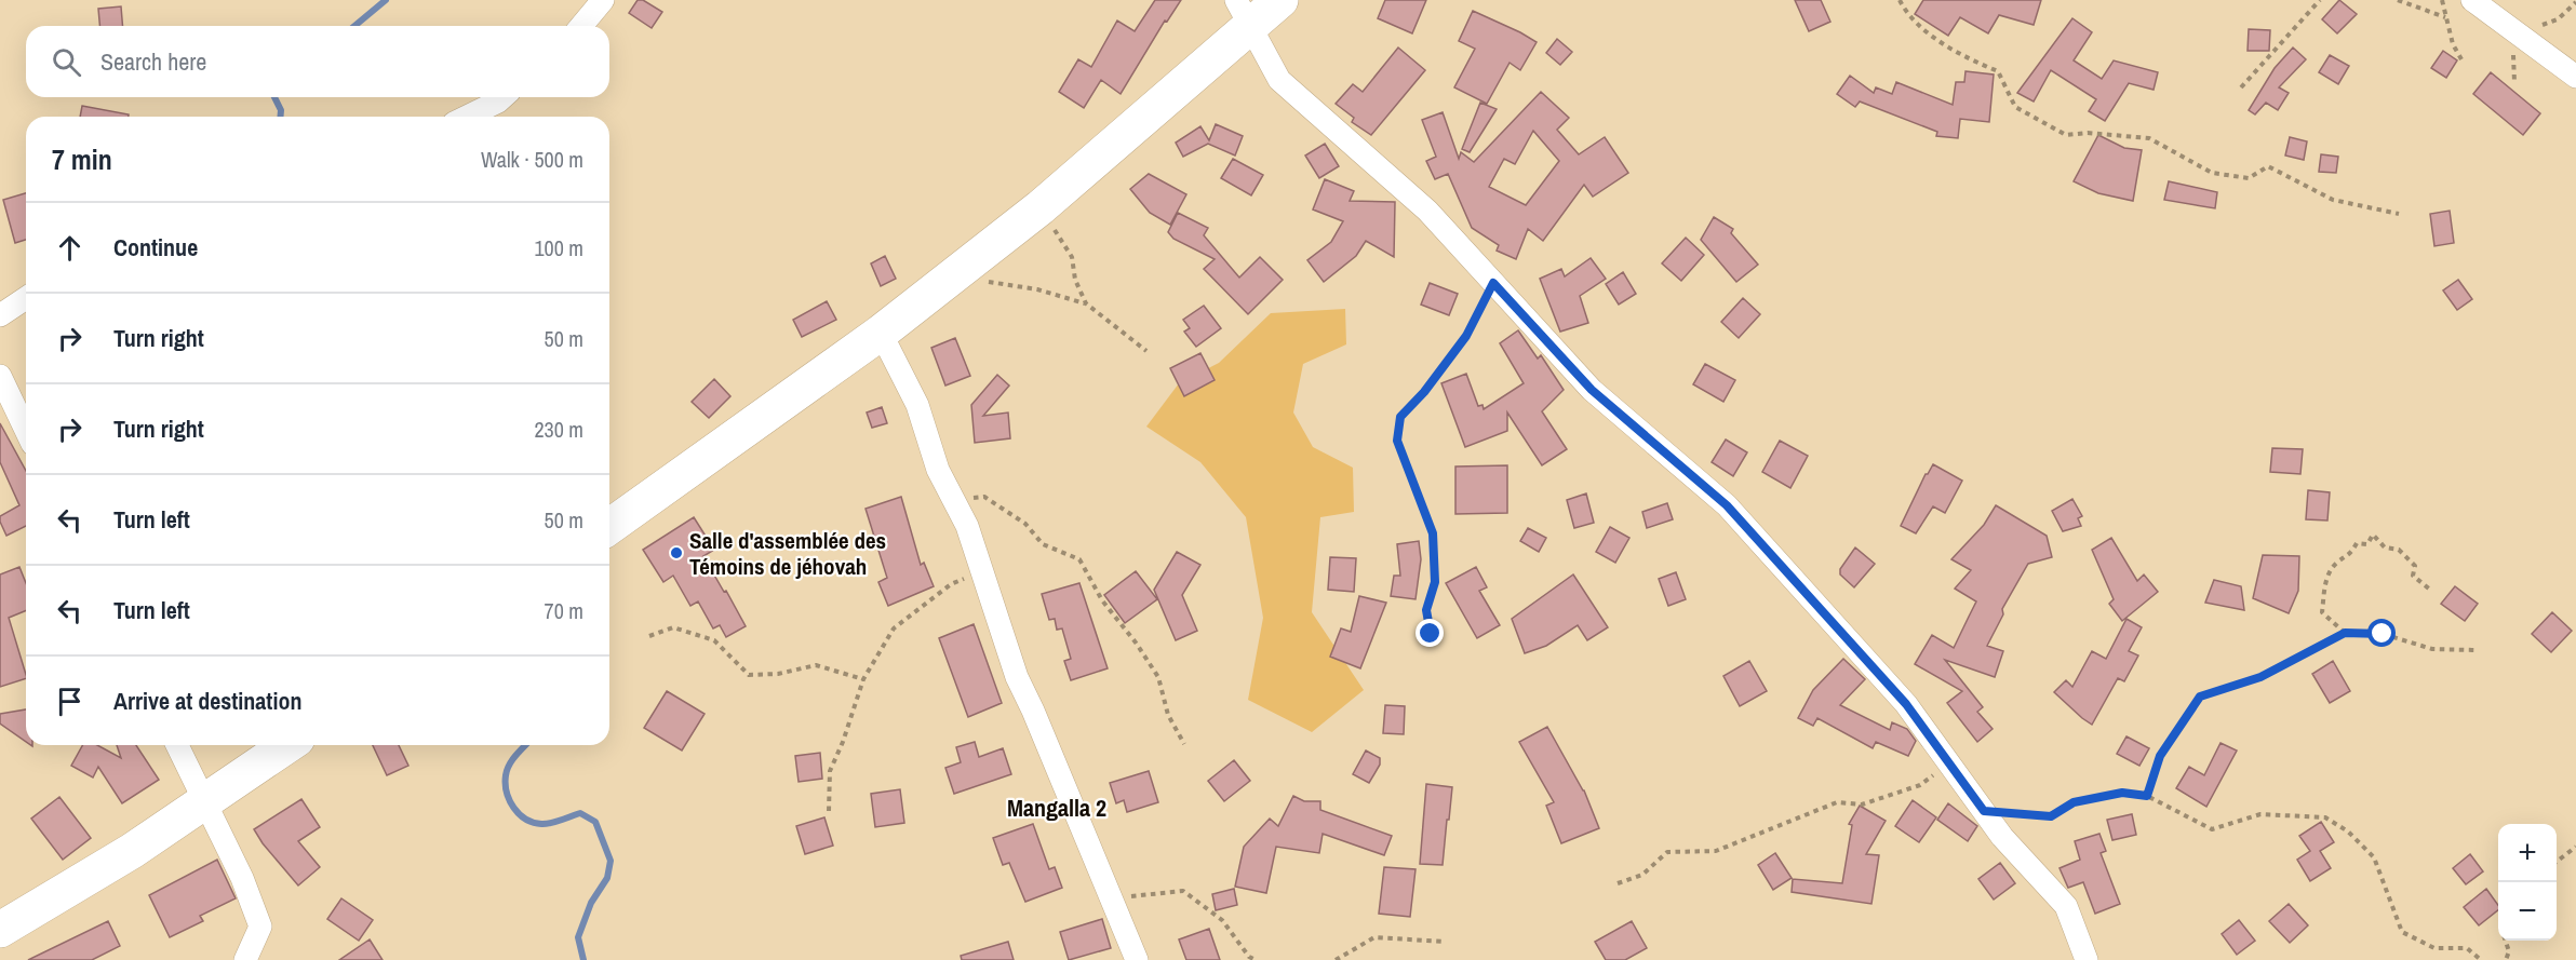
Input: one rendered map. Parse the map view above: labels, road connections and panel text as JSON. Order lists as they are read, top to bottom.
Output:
{
  "districts": ["Mangalla 2"],
  "places": ["Salle d'assemblée des Témoins de jéhovah"],
  "page": {
    "search": "Search here",
    "heading": ["7 min", "Walk · 500 m"],
    "list": [
      ["Continue", "100 m"],
      ["Turn right", "50 m"],
      ["Turn right", "230 m"],
      ["Turn left", "50 m"],
      ["Turn left", "70 m"],
      "Arrive at destination"
    ],
    "map_buttons": ["+", "−"]
  }
}
